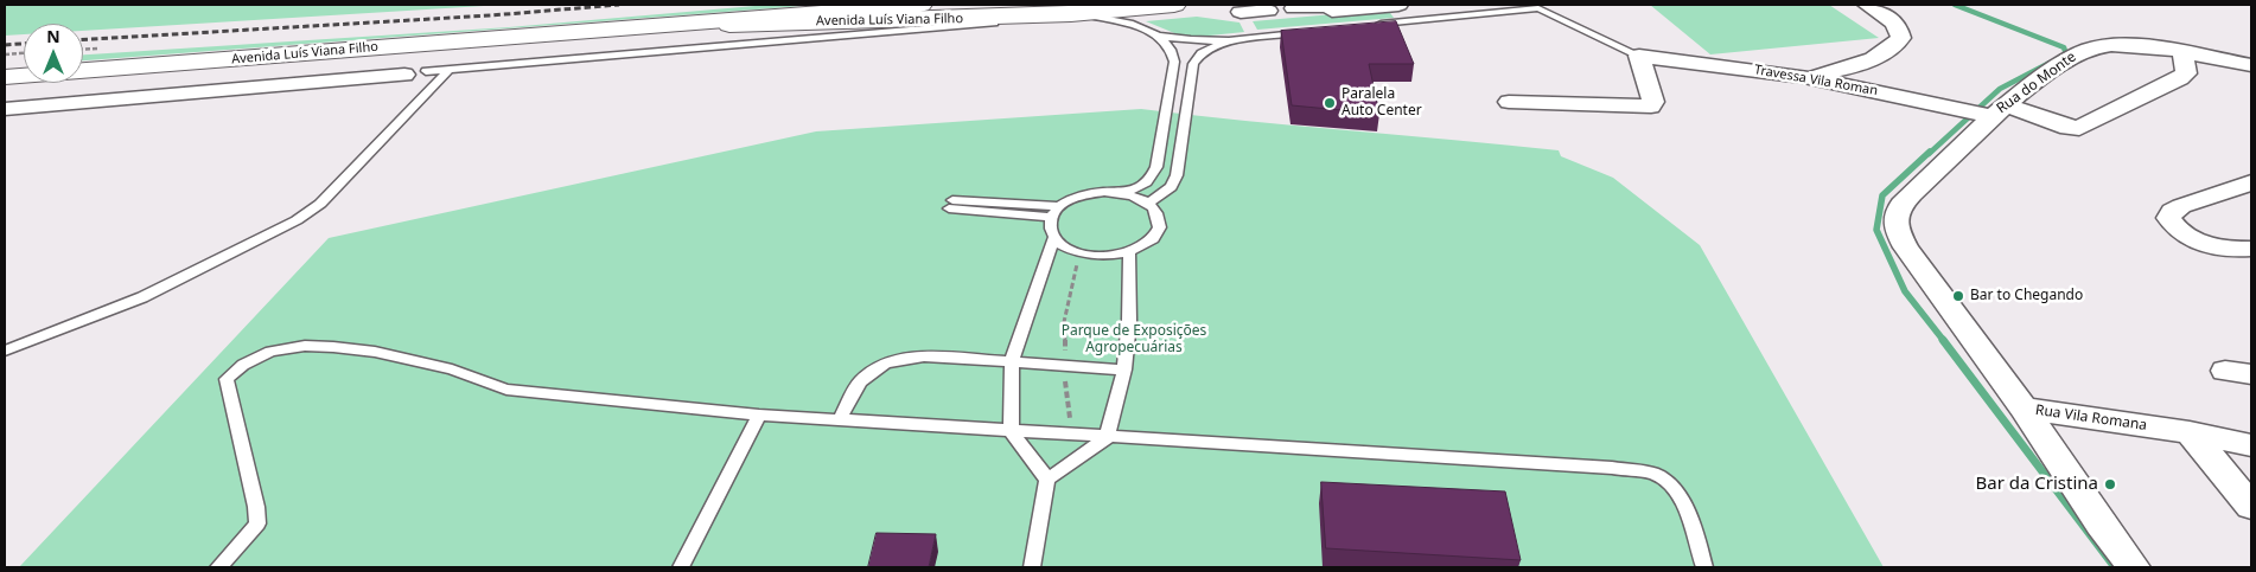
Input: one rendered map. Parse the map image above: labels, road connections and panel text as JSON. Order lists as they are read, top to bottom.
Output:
{
  "streets": {
    "main road": ["Avenida Luís Viana Filho"],
    "street": ["Travessa Vila Roman", "Rua do Monte", "Rua Vila Romana"]
  },
  "crossings": [
    ["Travessa Vila Roman", "Rua do Monte"],
    ["Rua do Monte", "Rua Vila Romana"]
  ],
  "parks": ["Parque de Exposições Agropecuárias"],
  "places": ["Paralela Auto Center", "Bar to Chegando", "Bar da Cristina"],
  "north": "top"
}
